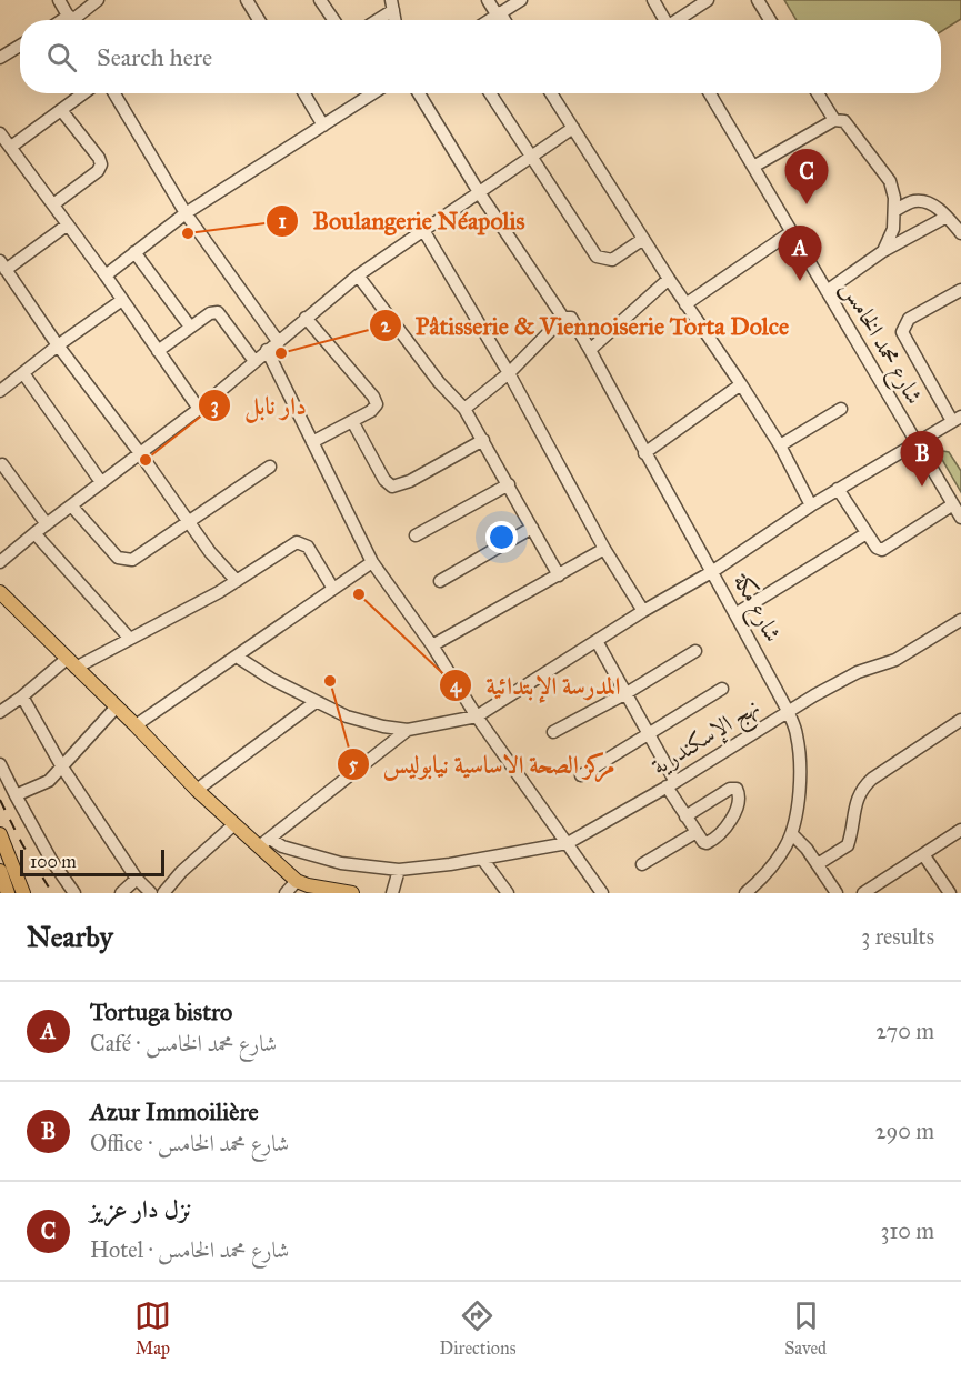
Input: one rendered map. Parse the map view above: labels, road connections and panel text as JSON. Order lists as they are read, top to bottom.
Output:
{
  "streets": {
    "street": ["شارع محمد الخامس", "شارع مكة", "نهج الإسكندرية"]
  },
  "crossings": [
    ["شارع مكة", "نهج الإسكندرية"]
  ],
  "places": [
    "Boulangerie Néapolis",
    "Pâtisserie & Viennoiserie Torta Dolce",
    "دار نابل",
    "المدرسة الإبتدائية",
    "مركز الصحة الاساسية نيابوليس"
  ],
  "scale_bar": "100 m",
  "page": {
    "search": "Search here",
    "pins": ["C", "A", "B"],
    "scale": "100 m",
    "heading": ["Nearby", "3 results"],
    "list": [
      {
        "mark": "A",
        "name": "Tortuga bistro",
        "note": "Café · شارع محمد الخامس",
        "value": "270 m"
      },
      {
        "mark": "B",
        "name": "Azur Immoilière",
        "note": "Office · شارع محمد الخامس",
        "value": "290 m"
      },
      {
        "mark": "C",
        "name": "نزل دار عزيز",
        "note": "Hotel · شارع محمد الخامس",
        "value": "310 m"
      }
    ],
    "nav": ["Map", "Directions", "Saved"]
  }
}
